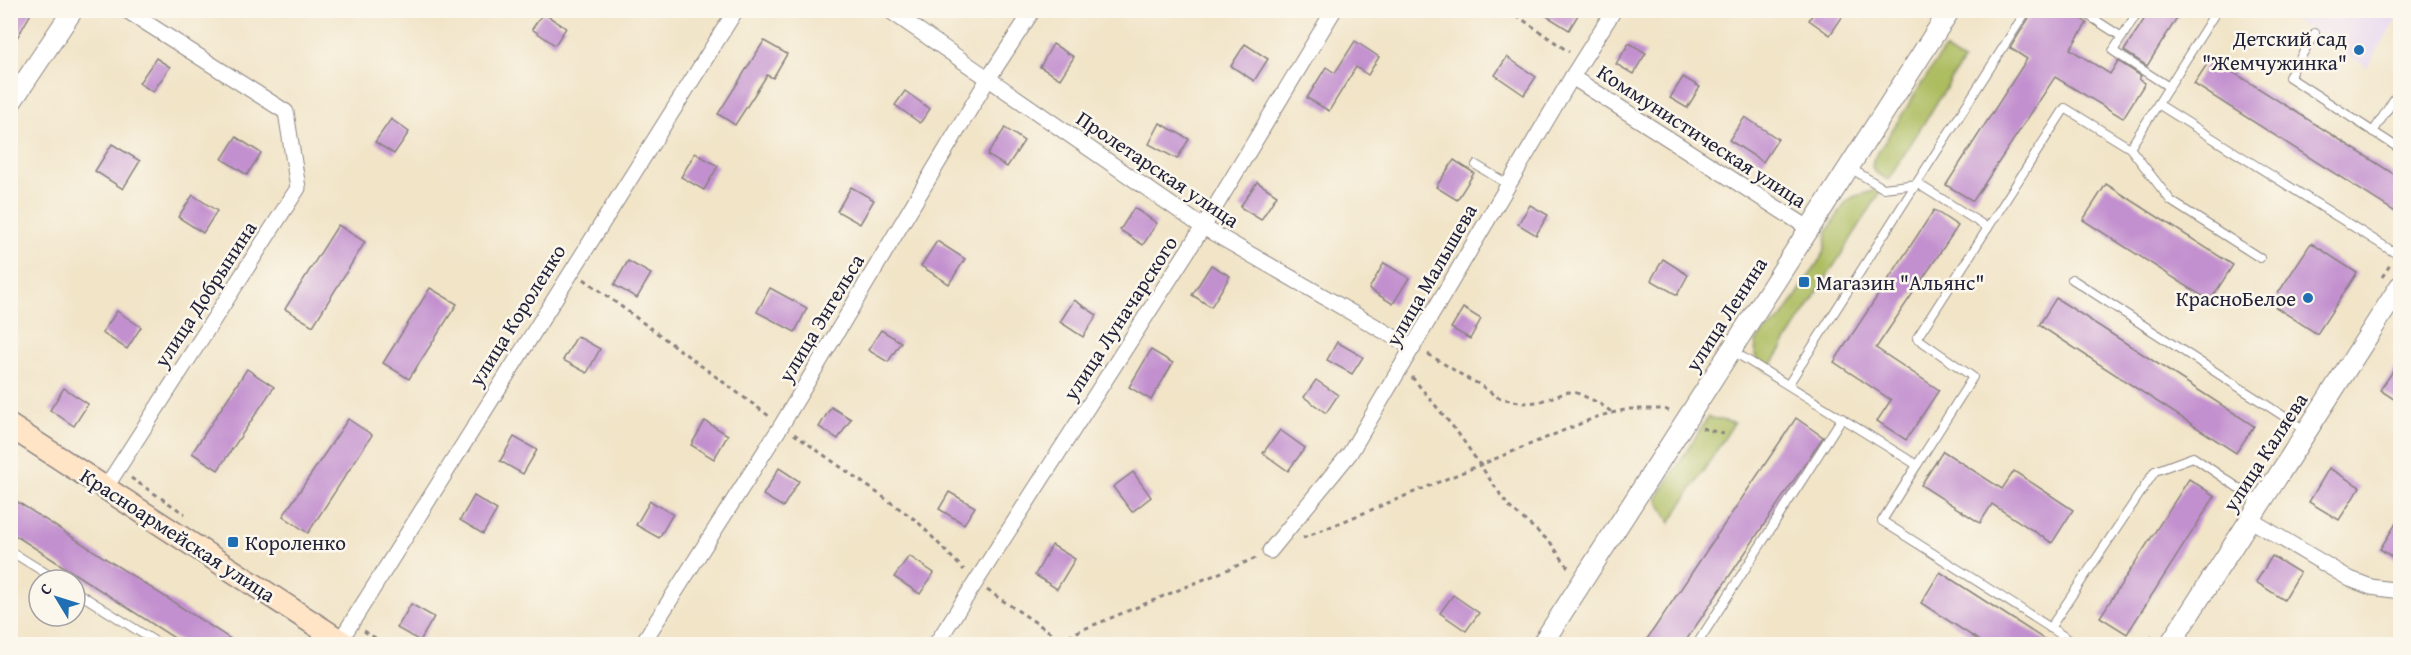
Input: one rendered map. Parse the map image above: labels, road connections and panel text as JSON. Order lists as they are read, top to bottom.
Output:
{
  "streets": {
    "main road": ["Красноармейская улица"],
    "street": [
      "Коммунистическая улица",
      "Пролетарская улица",
      "улица Малышева",
      "улица Добрынина",
      "улица Ленина",
      "улица Короленко",
      "улица Энгельса",
      "улица Луначарского",
      "улица Каляева"
    ]
  },
  "crossings": [
    ["Коммунистическая улица", "улица Малышева"],
    ["Коммунистическая улица", "улица Ленина"],
    ["Пролетарская улица", "улица Малышева"],
    ["Пролетарская улица", "улица Энгельса"],
    ["Пролетарская улица", "улица Луначарского"],
    ["улица Добрынина", "Красноармейская улица"],
    ["улица Короленко", "Красноармейская улица"]
  ],
  "places": {
    "other": ["Детский сад \"Жемчужинка\"", "КрасноБелое"],
    "transit": ["Магазин \"Альянс\"", "Короленко"]
  },
  "north": "top left"
}
